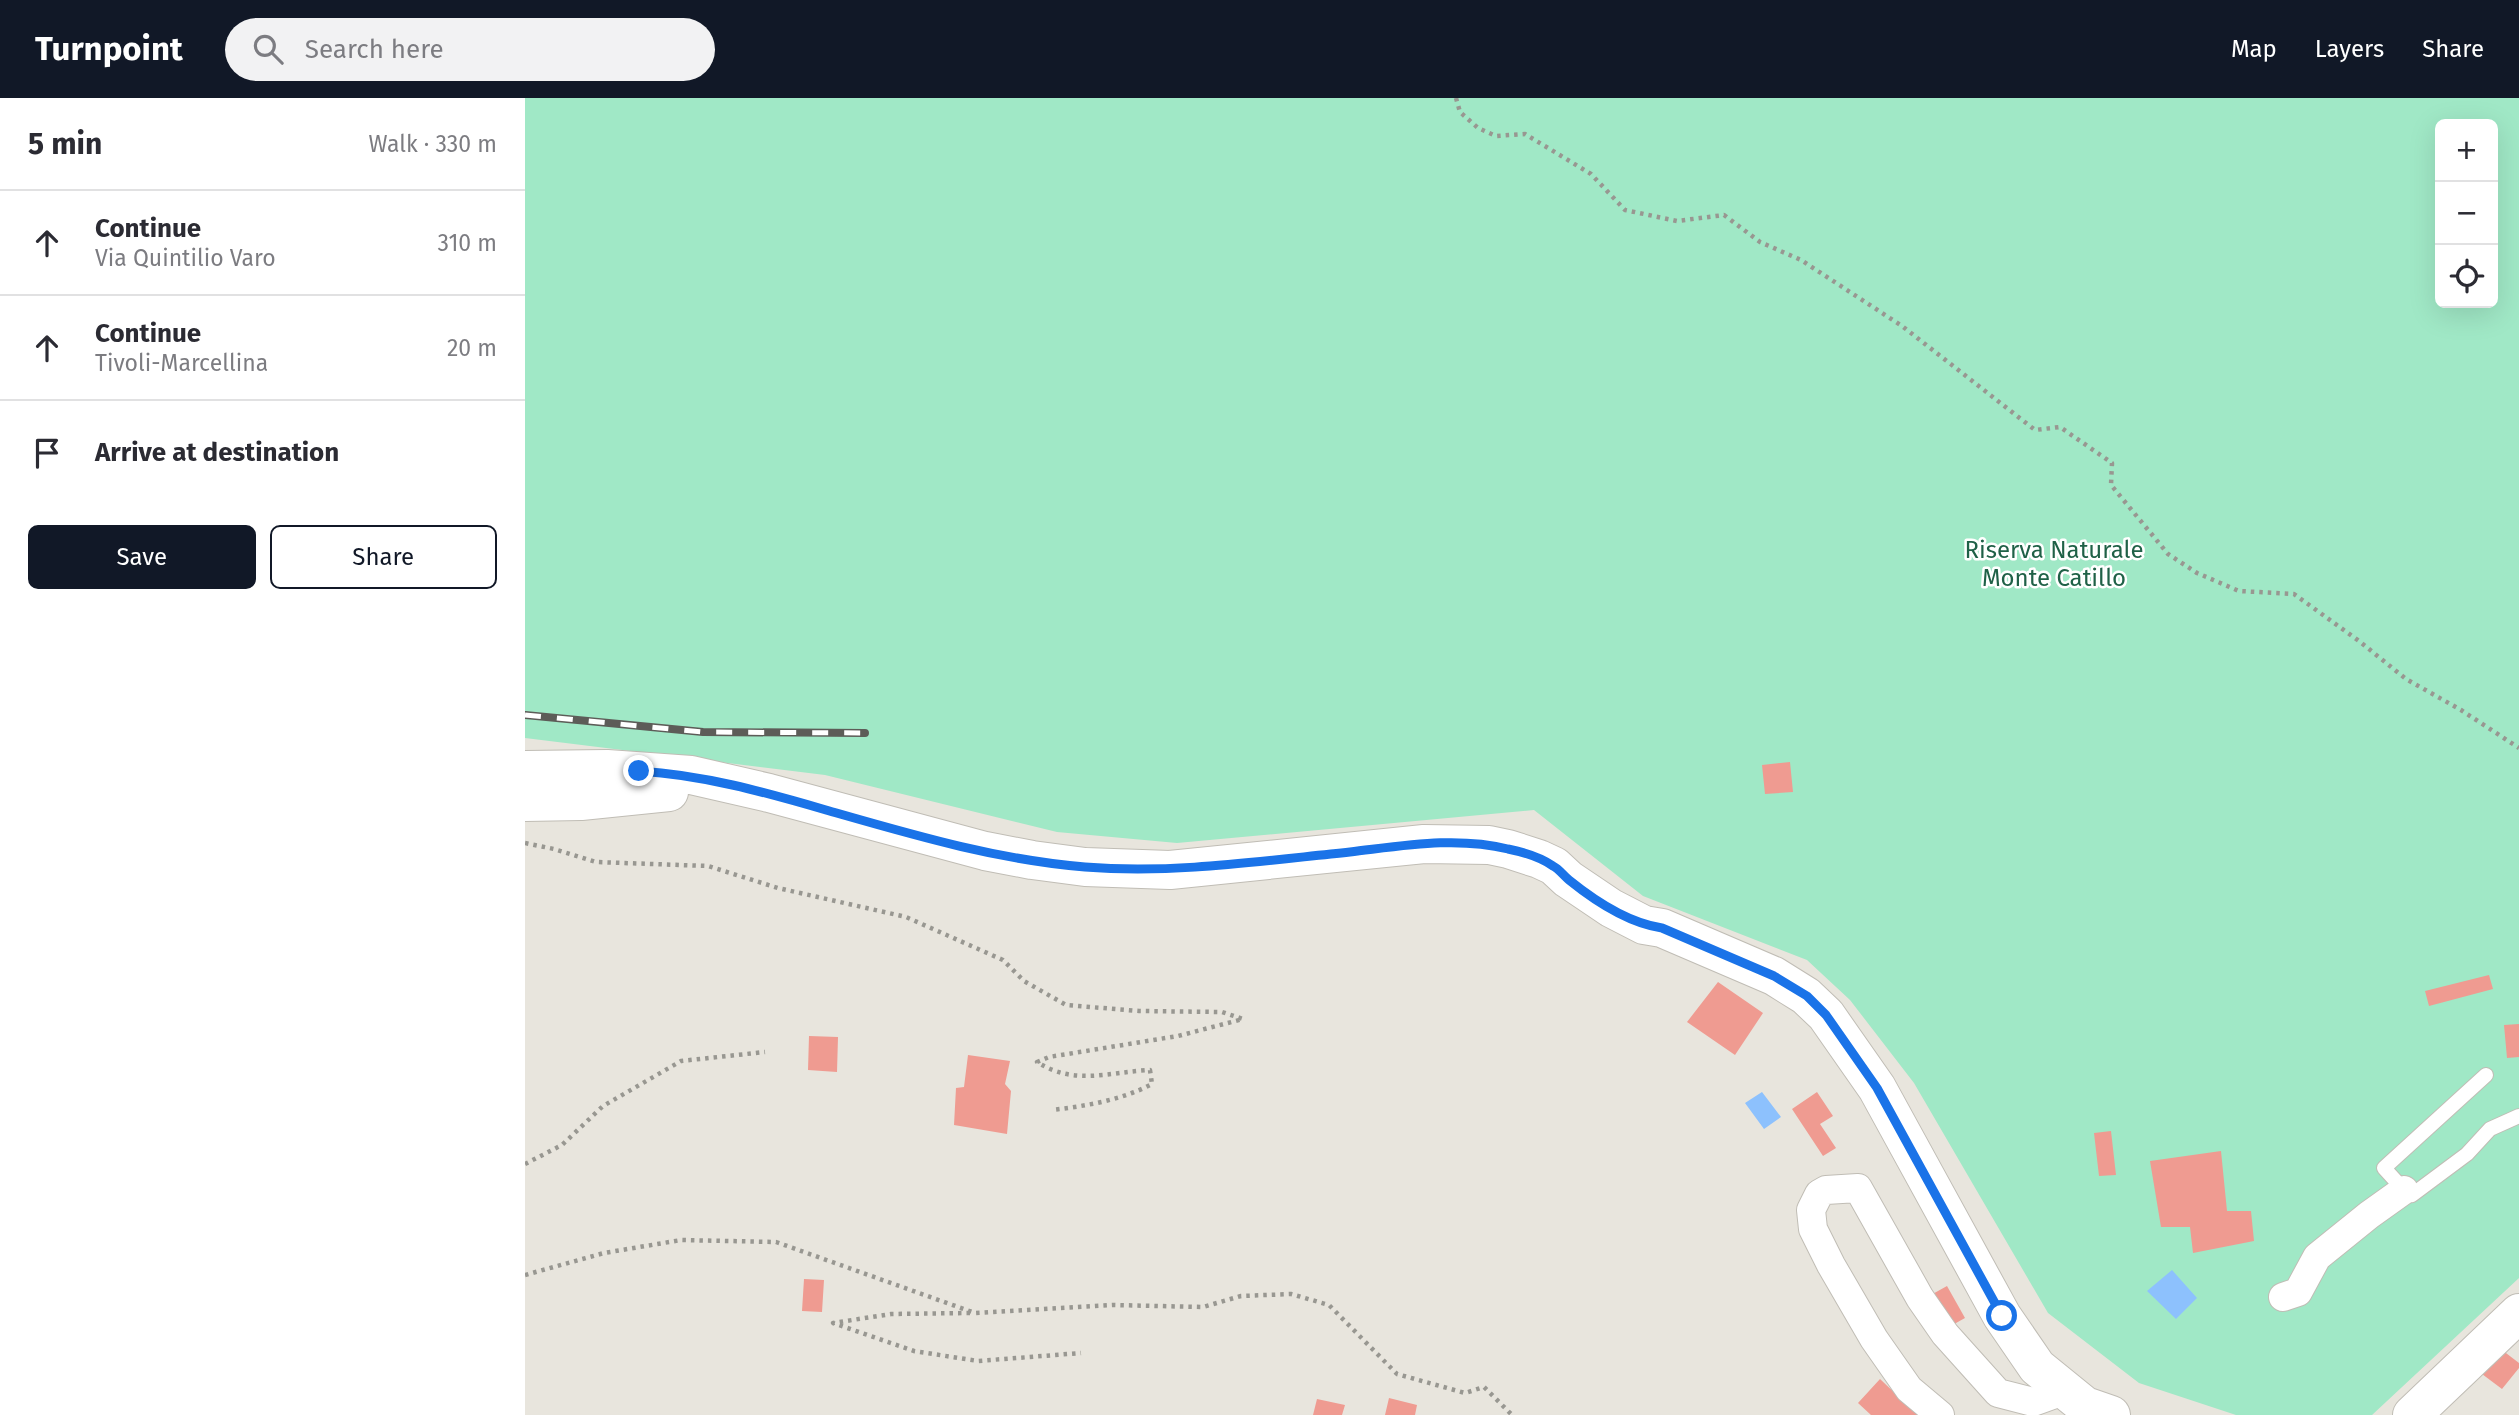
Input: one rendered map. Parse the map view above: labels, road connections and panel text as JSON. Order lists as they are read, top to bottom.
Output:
{
  "parks": ["Riserva Naturale Monte Catillo"],
  "page": {
    "header": "Turnpoint",
    "search": "Search here",
    "nav": ["Map", "Layers", "Share"],
    "heading": ["5 min", "Walk · 330 m"],
    "map_buttons": ["+", "−"],
    "list": [
      ["Continue", "Via Quintilio Varo", "310 m"],
      ["Continue", "Tivoli-Marcellina", "20 m"],
      "Arrive at destination"
    ],
    "buttons": ["Save", "Share"]
  }
}
